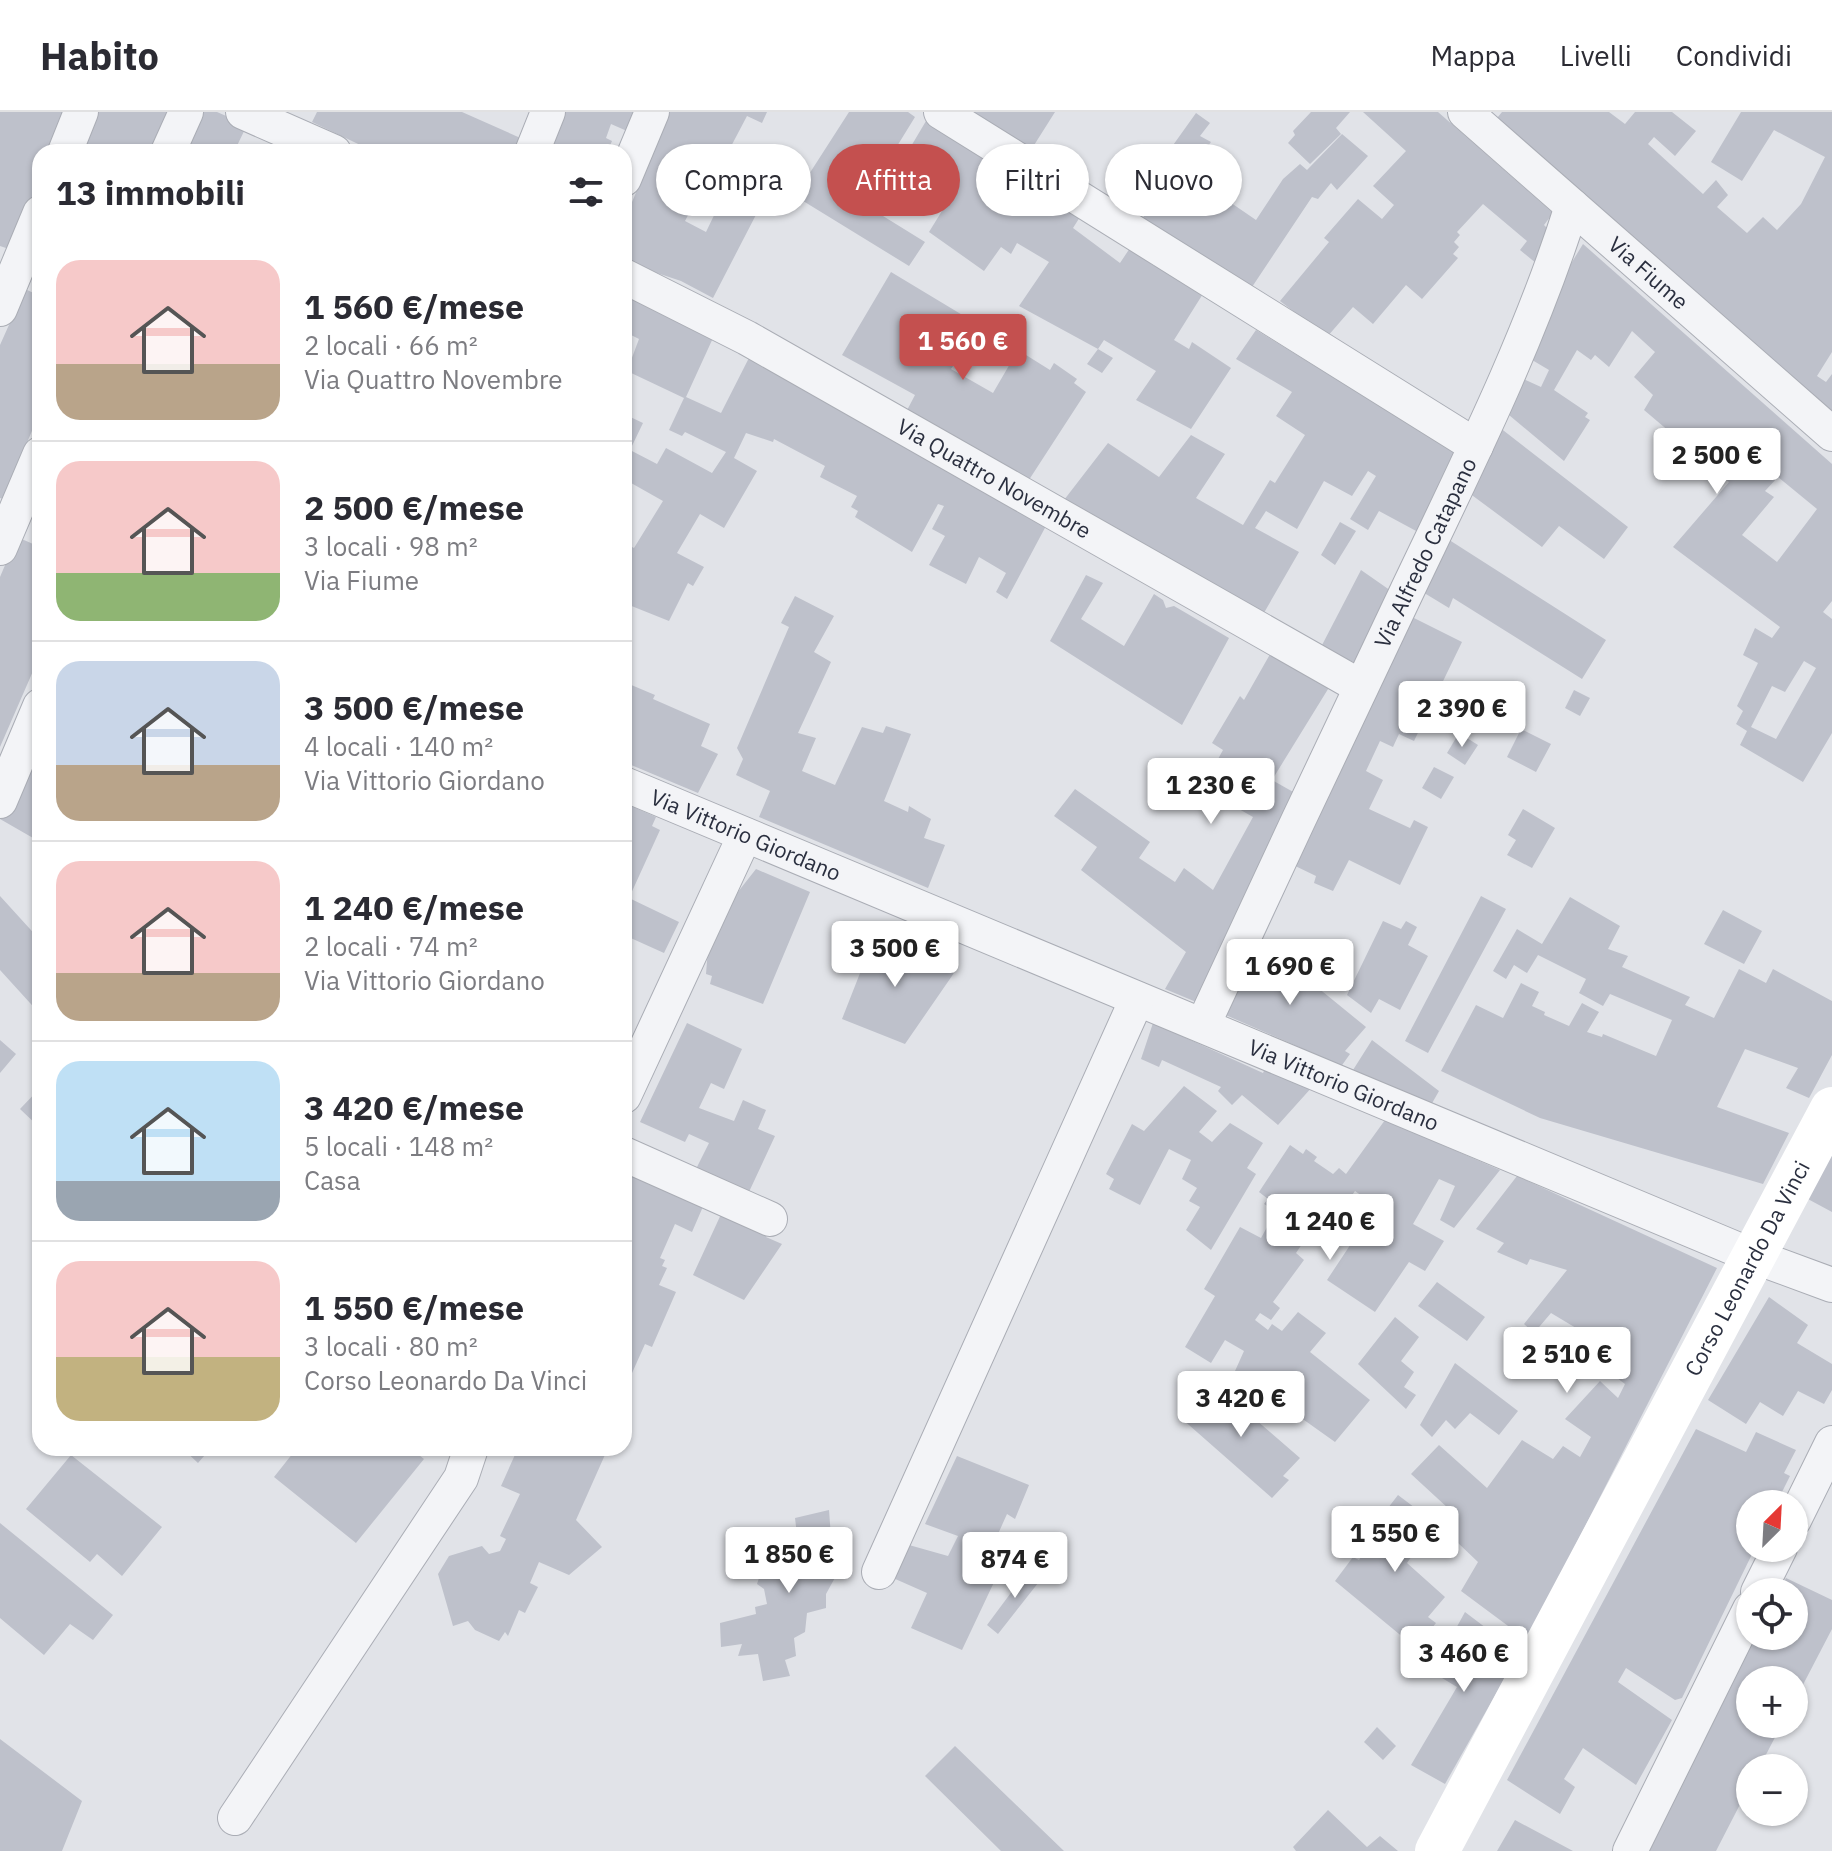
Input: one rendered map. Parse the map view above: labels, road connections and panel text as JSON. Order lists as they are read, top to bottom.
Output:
{
  "streets": {
    "main road": ["Corso Leonardo Da Vinci"],
    "street": [
      "Via Fiume",
      "Via Quattro Novembre",
      "Via Alfredo Catapano",
      "Via Vittorio Giordano"
    ]
  },
  "crossings": [
    ["Via Fiume", "Via Alfredo Catapano"],
    ["Via Quattro Novembre", "Via Alfredo Catapano"],
    ["Via Alfredo Catapano", "Via Vittorio Giordano"],
    ["Via Vittorio Giordano", "Corso Leonardo Da Vinci"]
  ],
  "north": "top right",
  "page": {
    "header": "Habito",
    "nav": ["Mappa", "Livelli", "Condividi"],
    "chip": [
      "Compra",
      "Affitta",
      "Filtri",
      "Nuovo"
    ],
    "heading": "13 immobili",
    "list": [
      {
        "name": "1 560 €/mese",
        "note": "2 locali · 66 m² · Via Quattro Novembre"
      },
      {
        "name": "2 500 €/mese",
        "note": "3 locali · 98 m² · Via Fiume"
      },
      {
        "name": "3 500 €/mese",
        "note": "4 locali · 140 m² · Via Vittorio Giordano"
      },
      {
        "name": "1 240 €/mese",
        "note": "2 locali · 74 m² · Via Vittorio Giordano"
      },
      {
        "name": "3 420 €/mese",
        "note": "5 locali · 148 m² · Casa"
      },
      {
        "name": "1 550 €/mese",
        "note": "3 locali · 80 m² · Corso Leonardo Da Vinci"
      }
    ],
    "price": [
      "1 560 €",
      "2 500 €",
      "2 390 €",
      "1 230 €",
      "3 500 €",
      "1 690 €",
      "1 240 €",
      "2 510 €",
      "3 420 €",
      "1 550 €",
      "1 850 €",
      "874 €",
      "3 460 €"
    ],
    "map_buttons": ["+", "−"]
  }
}
